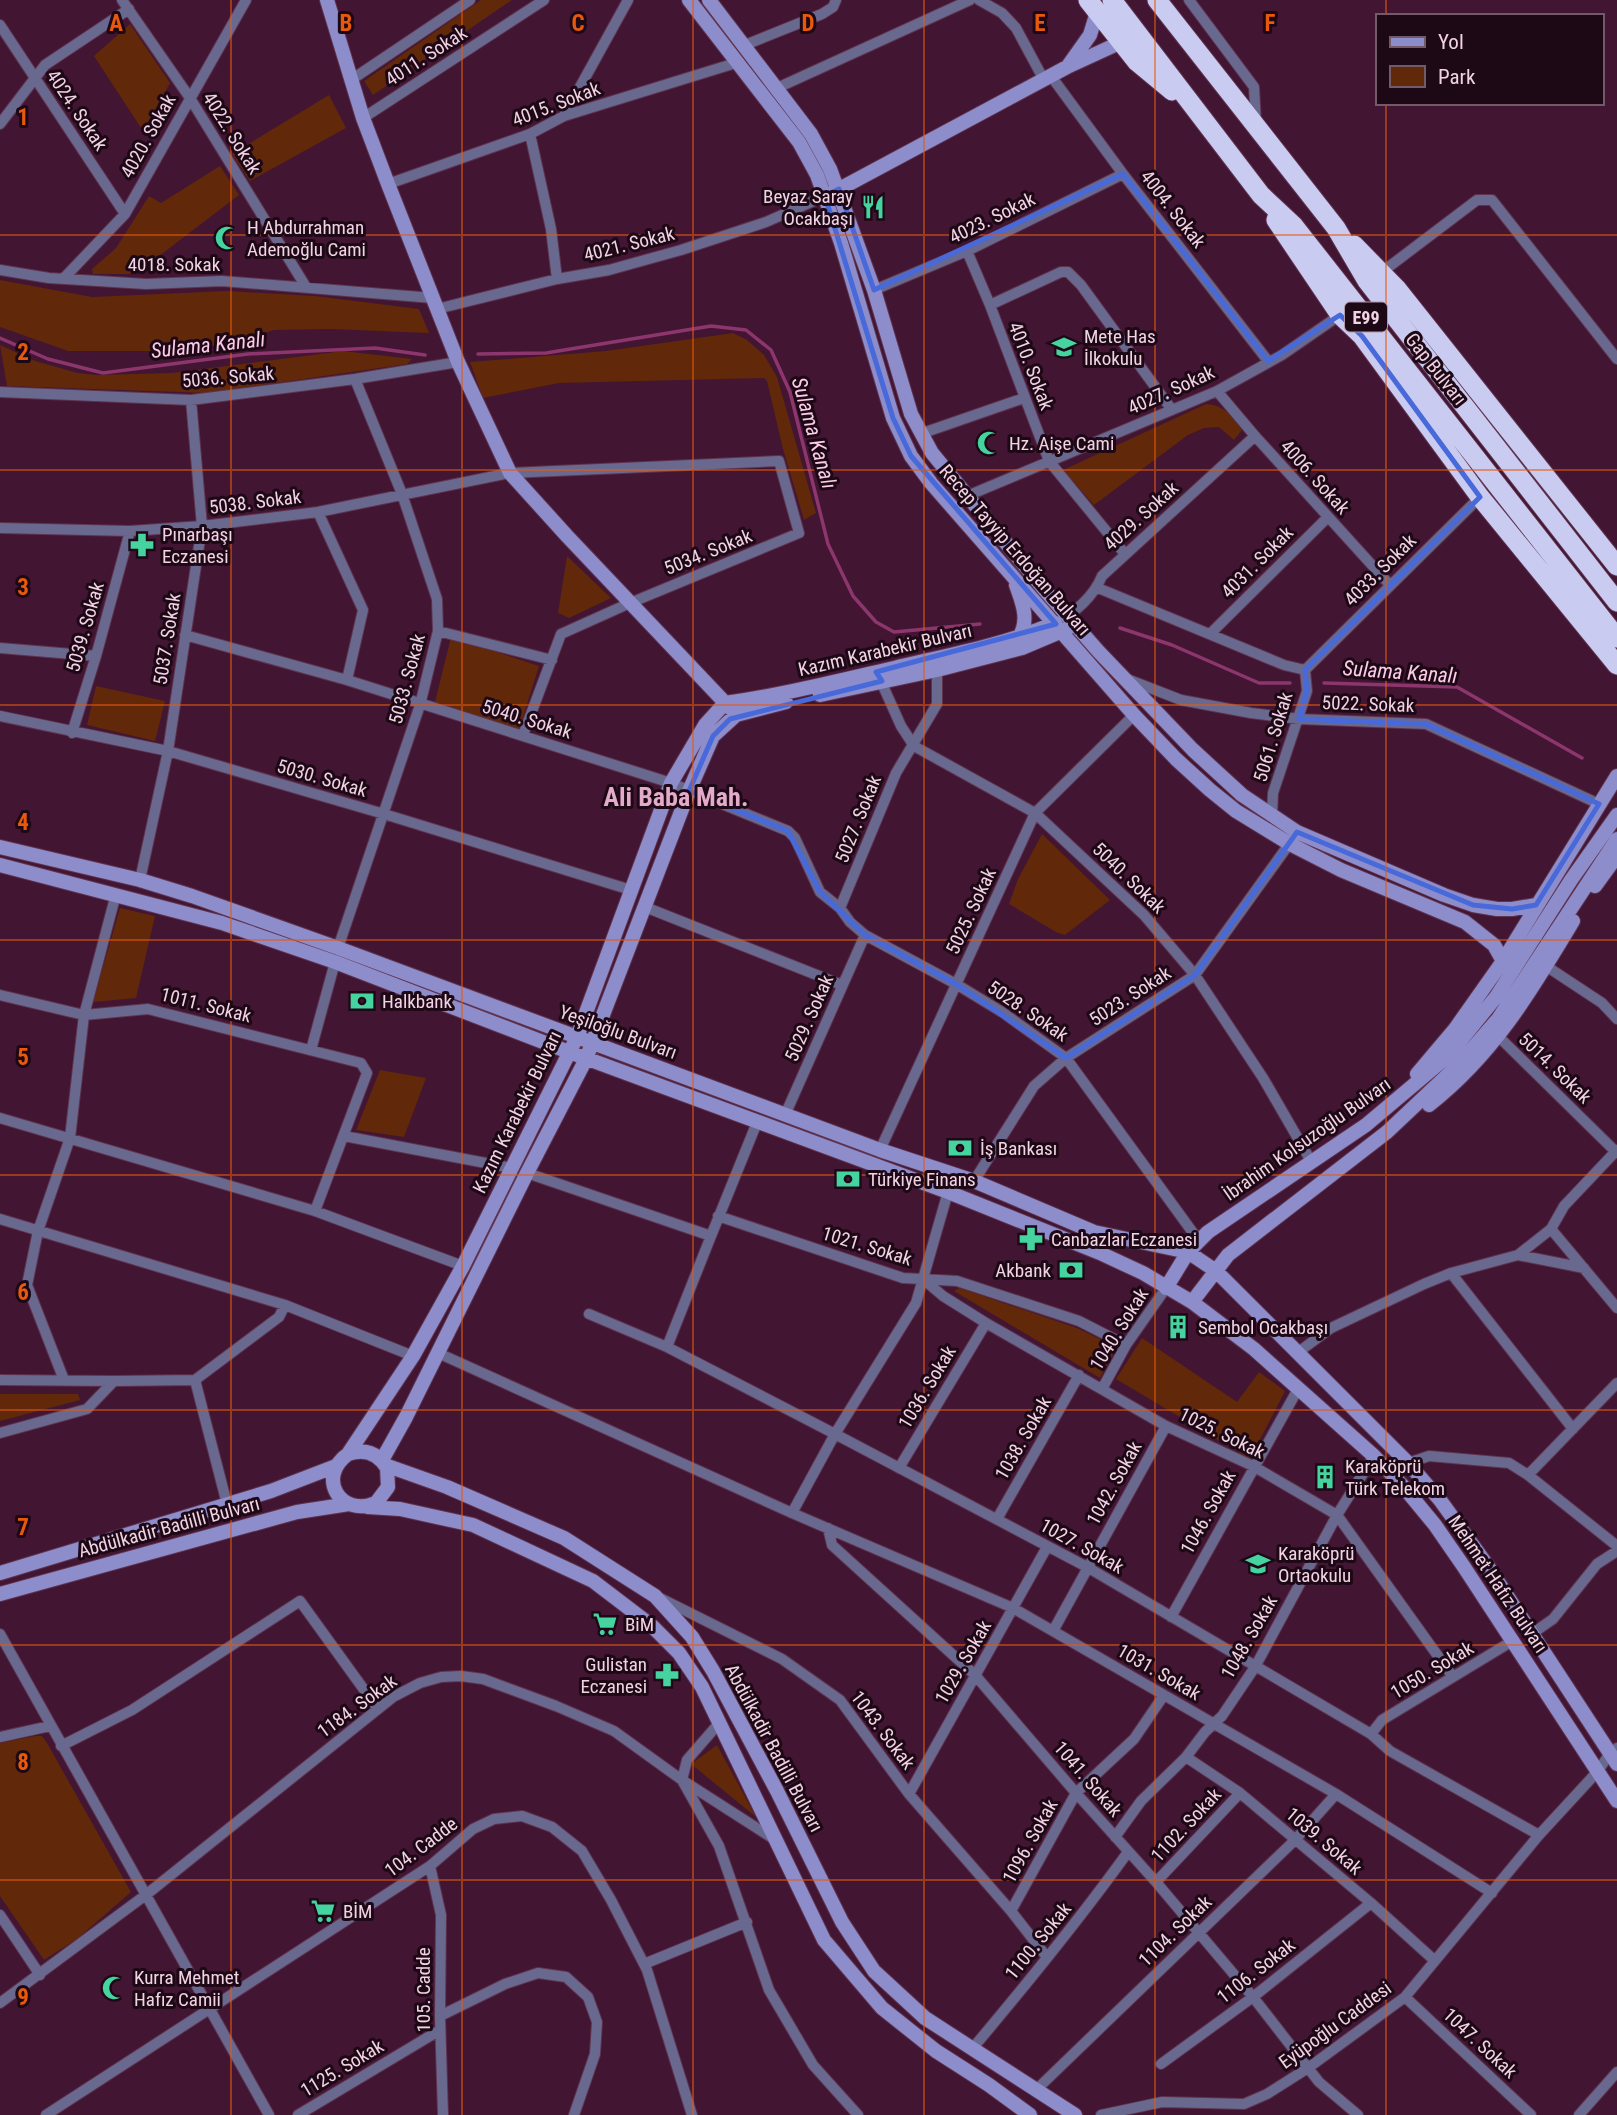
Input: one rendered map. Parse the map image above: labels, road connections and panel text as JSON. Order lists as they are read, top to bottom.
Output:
{
  "streets": {
    "highway": ["E99", "Gap Bulvarı"],
    "main road": [
      "Recep Tayyip Erdoğan Bulvarı",
      "Kazım Karabekir Bulvarı",
      "Yeşiloğlu Bulvarı",
      "İbrahim Kolsuzoğlu Bulvarı",
      "Abdülkadir Badilli Bulvarı",
      "Mehmet Hafız Bulvarı"
    ],
    "street": [
      "4011. Sokak",
      "4015. Sokak",
      "4024. Sokak",
      "4022. Sokak",
      "4020. Sokak",
      "4004. Sokak",
      "4023. Sokak",
      "4021. Sokak",
      "4018. Sokak",
      "4010. Sokak",
      "5036. Sokak",
      "4027. Sokak",
      "4006. Sokak",
      "5038. Sokak",
      "4029. Sokak",
      "5034. Sokak",
      "4031. Sokak",
      "4033. Sokak",
      "5039. Sokak",
      "5037. Sokak",
      "5033. Sokak",
      "5022. Sokak",
      "5040. Sokak",
      "5061. Sokak",
      "5030. Sokak",
      "5027. Sokak",
      "5025. Sokak",
      "5023. Sokak",
      "1011. Sokak",
      "5028. Sokak",
      "5029. Sokak",
      "5014. Sokak",
      "1021. Sokak",
      "1040. Sokak",
      "1036. Sokak",
      "1025. Sokak",
      "1038. Sokak",
      "1042. Sokak",
      "1046. Sokak",
      "1027. Sokak",
      "1048. Sokak",
      "1029. Sokak",
      "1050. Sokak",
      "1031. Sokak",
      "1184. Sokak",
      "1043. Sokak",
      "1041. Sokak",
      "1102. Sokak",
      "1096. Sokak",
      "1039. Sokak",
      "104. Cadde",
      "1104. Sokak",
      "1100. Sokak",
      "1106. Sokak",
      "105. Cadde",
      "Eyüpoğlu Caddesi",
      "1047. Sokak",
      "1125. Sokak"
    ]
  },
  "crossings": [
    ["4015. Sokak", "Recep Tayyip Erdoğan Bulvarı"],
    ["4024. Sokak", "4020. Sokak"],
    ["4022. Sokak", "4020. Sokak"],
    ["4022. Sokak", "4018. Sokak"],
    ["4020. Sokak", "4018. Sokak"],
    ["4004. Sokak", "4023. Sokak"],
    ["4004. Sokak", "4027. Sokak"],
    ["4023. Sokak", "4010. Sokak"],
    ["4023. Sokak", "Recep Tayyip Erdoğan Bulvarı"],
    ["4021. Sokak", "4018. Sokak"],
    ["4021. Sokak", "Recep Tayyip Erdoğan Bulvarı"],
    ["4010. Sokak", "4027. Sokak"],
    ["4010. Sokak", "4029. Sokak"],
    ["5036. Sokak", "5037. Sokak"],
    ["5036. Sokak", "5033. Sokak"],
    ["4027. Sokak", "4006. Sokak"],
    ["4027. Sokak", "Recep Tayyip Erdoğan Bulvarı"],
    ["4006. Sokak", "4029. Sokak"],
    ["4006. Sokak", "4031. Sokak"],
    ["4006. Sokak", "4033. Sokak"],
    ["5038. Sokak", "5034. Sokak"],
    ["5038. Sokak", "5039. Sokak"],
    ["5038. Sokak", "5037. Sokak"],
    ["5038. Sokak", "5033. Sokak"],
    ["4029. Sokak", "Recep Tayyip Erdoğan Bulvarı"],
    ["4029. Sokak", "Kazım Karabekir Bulvarı"],
    ["Recep Tayyip Erdoğan Bulvarı", "Kazım Karabekir Bulvarı"],
    ["Recep Tayyip Erdoğan Bulvarı", "5022. Sokak"],
    ["Recep Tayyip Erdoğan Bulvarı", "5061. Sokak"],
    ["Recep Tayyip Erdoğan Bulvarı", "5025. Sokak"],
    ["Recep Tayyip Erdoğan Bulvarı", "5023. Sokak"],
    ["5034. Sokak", "5040. Sokak"],
    ["4033. Sokak", "5061. Sokak"],
    ["5039. Sokak", "5030. Sokak"],
    ["5037. Sokak", "5040. Sokak"],
    ["5037. Sokak", "5030. Sokak"],
    ["5037. Sokak", "Yeşiloğlu Bulvarı"],
    ["Kazım Karabekir Bulvarı", "5040. Sokak"],
    ["Kazım Karabekir Bulvarı", "5030. Sokak"],
    ["Kazım Karabekir Bulvarı", "5027. Sokak"],
    ["Kazım Karabekir Bulvarı", "Yeşiloğlu Bulvarı"],
    ["Kazım Karabekir Bulvarı", "Abdülkadir Badilli Bulvarı"],
    ["Kazım Karabekir Bulvarı", "1031. Sokak"],
    ["5033. Sokak", "5040. Sokak"],
    ["5033. Sokak", "5030. Sokak"],
    ["5033. Sokak", "1011. Sokak"],
    ["5033. Sokak", "Yeşiloğlu Bulvarı"],
    ["5022. Sokak", "5061. Sokak"],
    ["5040. Sokak", "5027. Sokak"],
    ["5040. Sokak", "5025. Sokak"],
    ["5040. Sokak", "5023. Sokak"],
    ["5040. Sokak", "5028. Sokak"],
    ["5040. Sokak", "İbrahim Kolsuzoğlu Bulvarı"],
    ["5027. Sokak", "5028. Sokak"],
    ["5025. Sokak", "5028. Sokak"],
    ["5025. Sokak", "Yeşiloğlu Bulvarı"],
    ["5023. Sokak", "5028. Sokak"],
    ["5023. Sokak", "Yeşiloğlu Bulvarı"],
    ["5028. Sokak", "5029. Sokak"],
    ["5028. Sokak", "İbrahim Kolsuzoğlu Bulvarı"],
    ["5029. Sokak", "Yeşiloğlu Bulvarı"],
    ["Yeşiloğlu Bulvarı", "İbrahim Kolsuzoğlu Bulvarı"],
    ["Yeşiloğlu Bulvarı", "1040. Sokak"],
    ["Yeşiloğlu Bulvarı", "Mehmet Hafız Bulvarı"],
    ["İbrahim Kolsuzoğlu Bulvarı", "1040. Sokak"],
    ["İbrahim Kolsuzoğlu Bulvarı", "Mehmet Hafız Bulvarı"],
    ["1021. Sokak", "1040. Sokak"],
    ["1021. Sokak", "1025. Sokak"],
    ["1040. Sokak", "1025. Sokak"],
    ["1036. Sokak", "1025. Sokak"],
    ["1036. Sokak", "1027. Sokak"],
    ["1025. Sokak", "1038. Sokak"],
    ["1025. Sokak", "1042. Sokak"],
    ["1025. Sokak", "1046. Sokak"],
    ["1025. Sokak", "1048. Sokak"],
    ["1025. Sokak", "1050. Sokak"],
    ["1038. Sokak", "1027. Sokak"],
    ["1042. Sokak", "1027. Sokak"],
    ["1042. Sokak", "1031. Sokak"],
    ["1046. Sokak", "1027. Sokak"],
    ["1046. Sokak", "Mehmet Hafız Bulvarı"],
    ["Abdülkadir Badilli Bulvarı", "1184. Sokak"],
    ["Abdülkadir Badilli Bulvarı", "1043. Sokak"],
    ["Abdülkadir Badilli Bulvarı", "1104. Sokak"],
    ["Abdülkadir Badilli Bulvarı", "1100. Sokak"],
    ["1027. Sokak", "1048. Sokak"],
    ["1027. Sokak", "1029. Sokak"],
    ["1027. Sokak", "1050. Sokak"],
    ["1027. Sokak", "Eyüpoğlu Caddesi"],
    ["Mehmet Hafız Bulvarı", "1048. Sokak"],
    ["Mehmet Hafız Bulvarı", "1050. Sokak"],
    ["Mehmet Hafız Bulvarı", "Eyüpoğlu Caddesi"],
    ["1048. Sokak", "1031. Sokak"],
    ["1048. Sokak", "1041. Sokak"],
    ["1048. Sokak", "1039. Sokak"],
    ["1029. Sokak", "1031. Sokak"],
    ["1029. Sokak", "1043. Sokak"],
    ["1029. Sokak", "1041. Sokak"],
    ["1031. Sokak", "1041. Sokak"],
    ["1031. Sokak", "1096. Sokak"],
    ["1031. Sokak", "1104. Sokak"],
    ["1031. Sokak", "Eyüpoğlu Caddesi"],
    ["1043. Sokak", "1096. Sokak"],
    ["1043. Sokak", "1100. Sokak"],
    ["1041. Sokak", "1102. Sokak"],
    ["1041. Sokak", "1096. Sokak"],
    ["1041. Sokak", "1104. Sokak"],
    ["1041. Sokak", "1100. Sokak"],
    ["1041. Sokak", "1106. Sokak"],
    ["1041. Sokak", "Eyüpoğlu Caddesi"],
    ["1102. Sokak", "1039. Sokak"],
    ["1039. Sokak", "1104. Sokak"],
    ["1039. Sokak", "1106. Sokak"],
    ["1039. Sokak", "Eyüpoğlu Caddesi"],
    ["104. Cadde", "105. Cadde"],
    ["105. Cadde", "1125. Sokak"],
    ["Eyüpoğlu Caddesi", "1047. Sokak"]
  ],
  "districts": ["Ali Baba Mah."],
  "water": ["Sulama Kanalı"],
  "places": {
    "restaurant": ["Beyaz Saray Ocakbaşı"],
    "mosque": ["H Abdurrahman Ademoğlu Cami", "Hz. Aişe Cami", "Kurra Mehmet Hafız Camii"],
    "school or university": ["Mete Has İlkokulu", "Karaköprü Ortaokulu"],
    "pharmacy": ["Pınarbaşı Eczanesi", "Canbazlar Eczanesi", "Gulistan Eczanesi"],
    "bank": [
      "Halkbank",
      "İş Bankası",
      "Türkiye Finans",
      "Akbank"
    ],
    "building": ["Sembol Ocakbaşı", "Karaköprü Türk Telekom"],
    "supermarket": ["BiM", "BİM"]
  },
  "legend": ["Yol", "Park"],
  "grid": {
    "columns": [
      "A",
      "B",
      "C",
      "D",
      "E",
      "F"
    ],
    "rows": [
      "1",
      "2",
      "3",
      "4",
      "5",
      "6",
      "7",
      "8",
      "9"
    ]
  }
}
